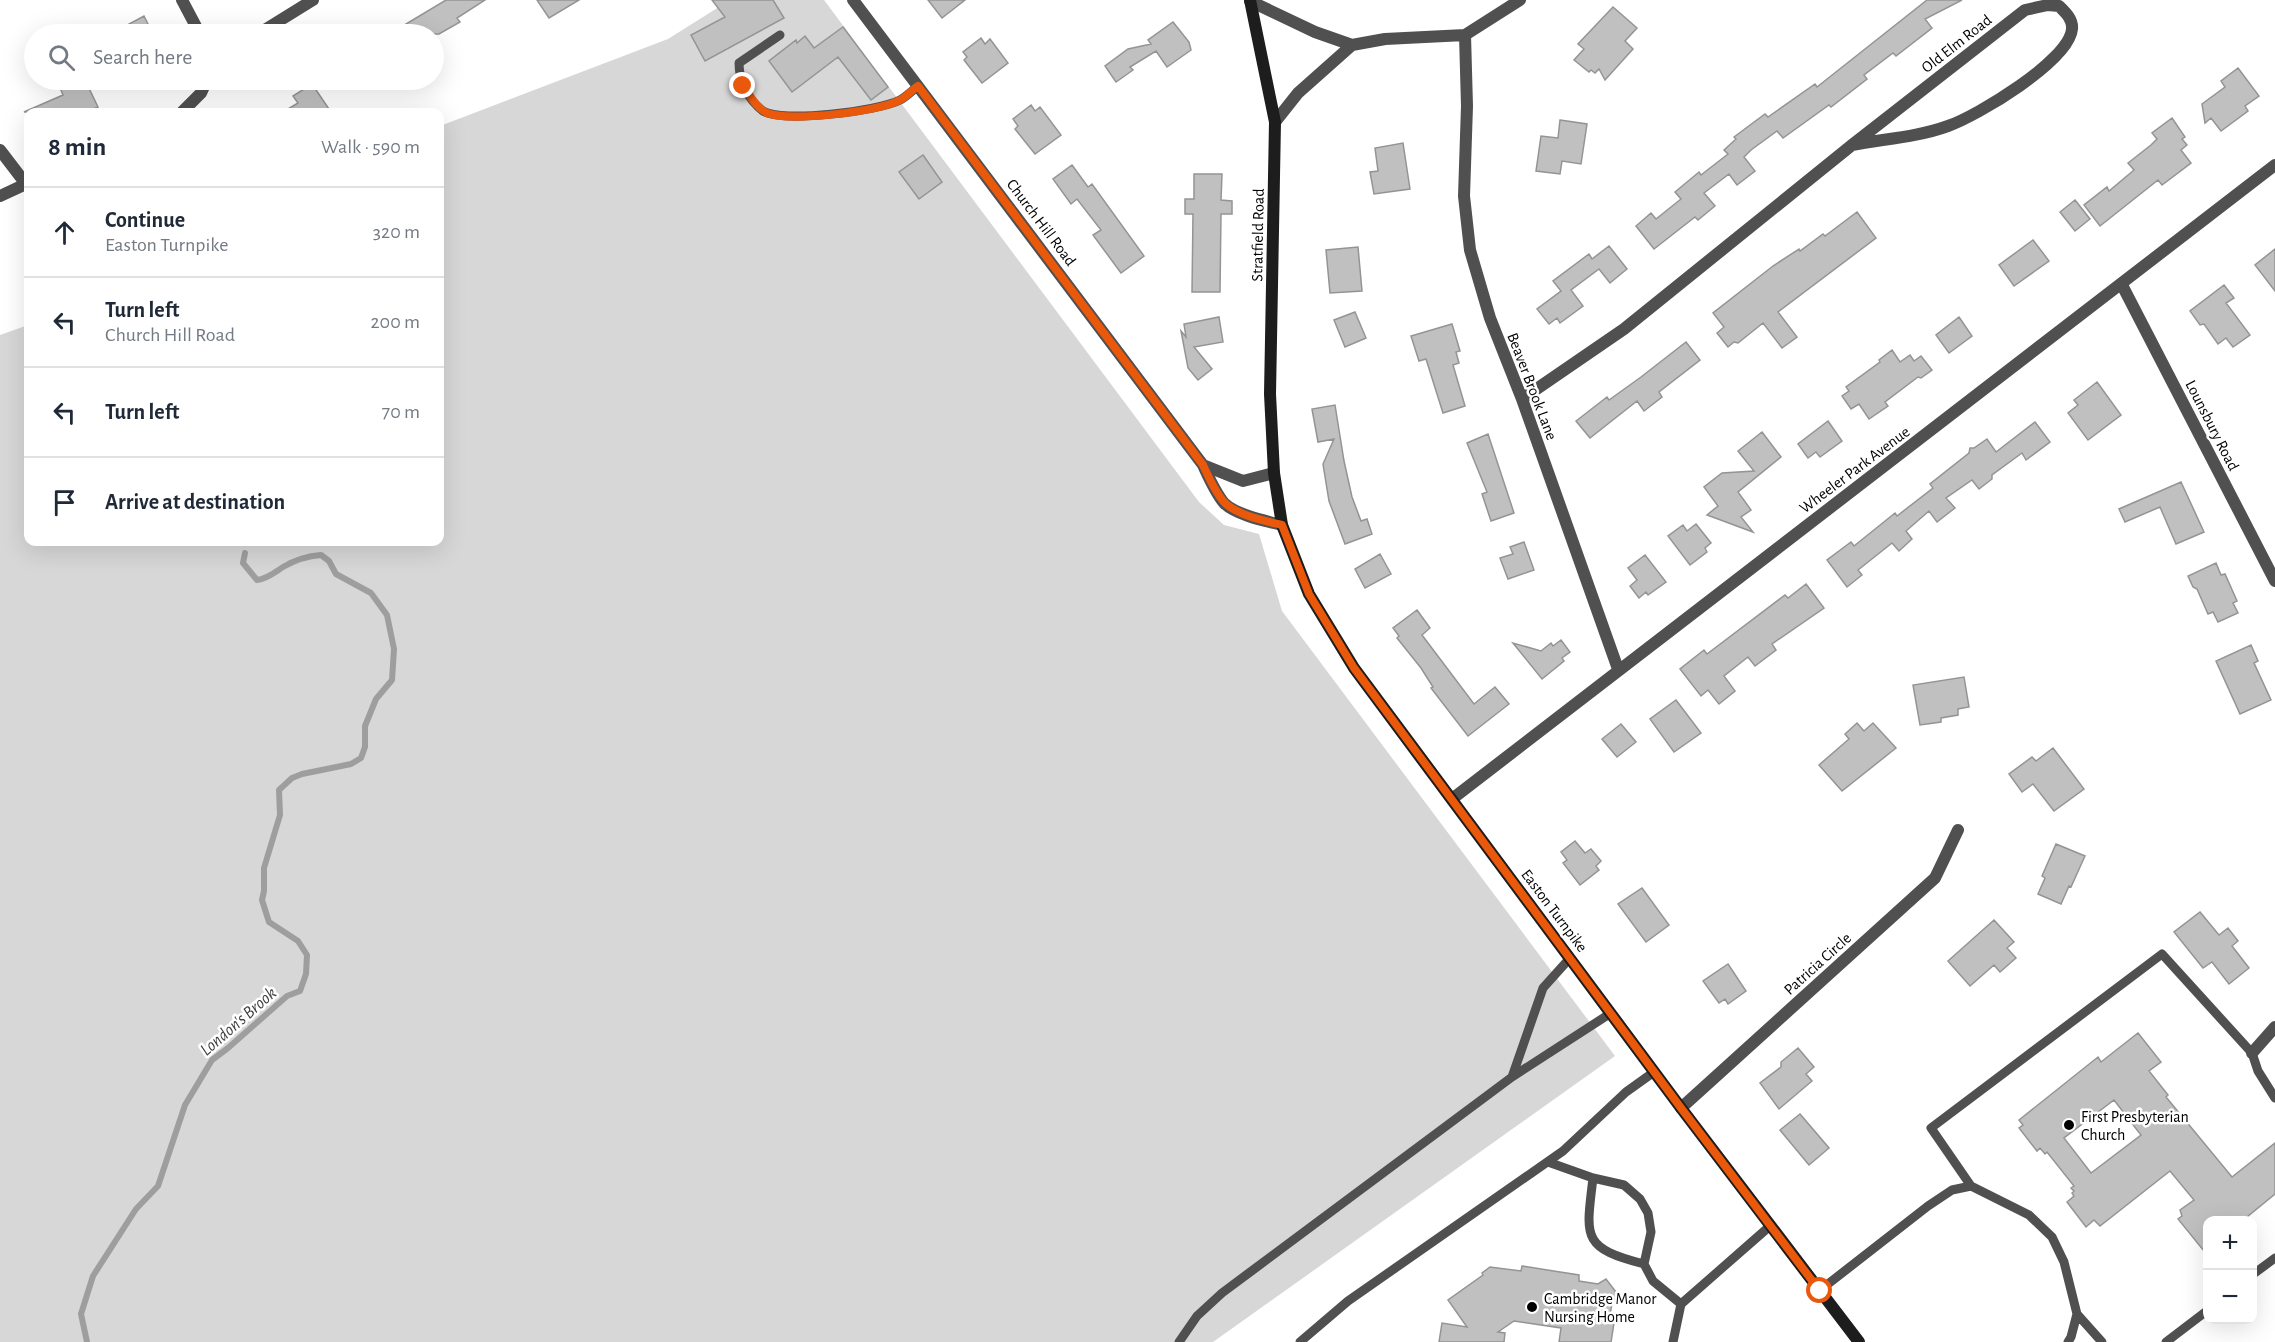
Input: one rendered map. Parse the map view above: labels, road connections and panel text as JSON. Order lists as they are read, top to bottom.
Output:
{
  "streets": {
    "main road": ["Stratfield Road", "Easton Turnpike"],
    "street": [
      "Old Elm Road",
      "Church Hill Road",
      "Beaver Brook Lane",
      "Lounsbury Road",
      "Wheeler Park Avenue",
      "Patricia Circle"
    ]
  },
  "crossings": [
    ["Old Elm Road", "Beaver Brook Lane"],
    ["Church Hill Road", "Easton Turnpike"],
    ["Stratfield Road", "Easton Turnpike"],
    ["Beaver Brook Lane", "Wheeler Park Avenue"],
    ["Lounsbury Road", "Wheeler Park Avenue"],
    ["Wheeler Park Avenue", "Easton Turnpike"],
    ["Easton Turnpike", "Patricia Circle"]
  ],
  "water": ["London's Brook"],
  "places": ["First Presbyterian Church", "Cambridge Manor Nursing Home"],
  "page": {
    "search": "Search here",
    "heading": ["8 min", "Walk · 590 m"],
    "list": [
      ["Continue", "Easton Turnpike", "320 m"],
      ["Turn left", "Church Hill Road", "200 m"],
      ["Turn left", "70 m"],
      "Arrive at destination"
    ],
    "map_buttons": ["+", "−"]
  }
}
